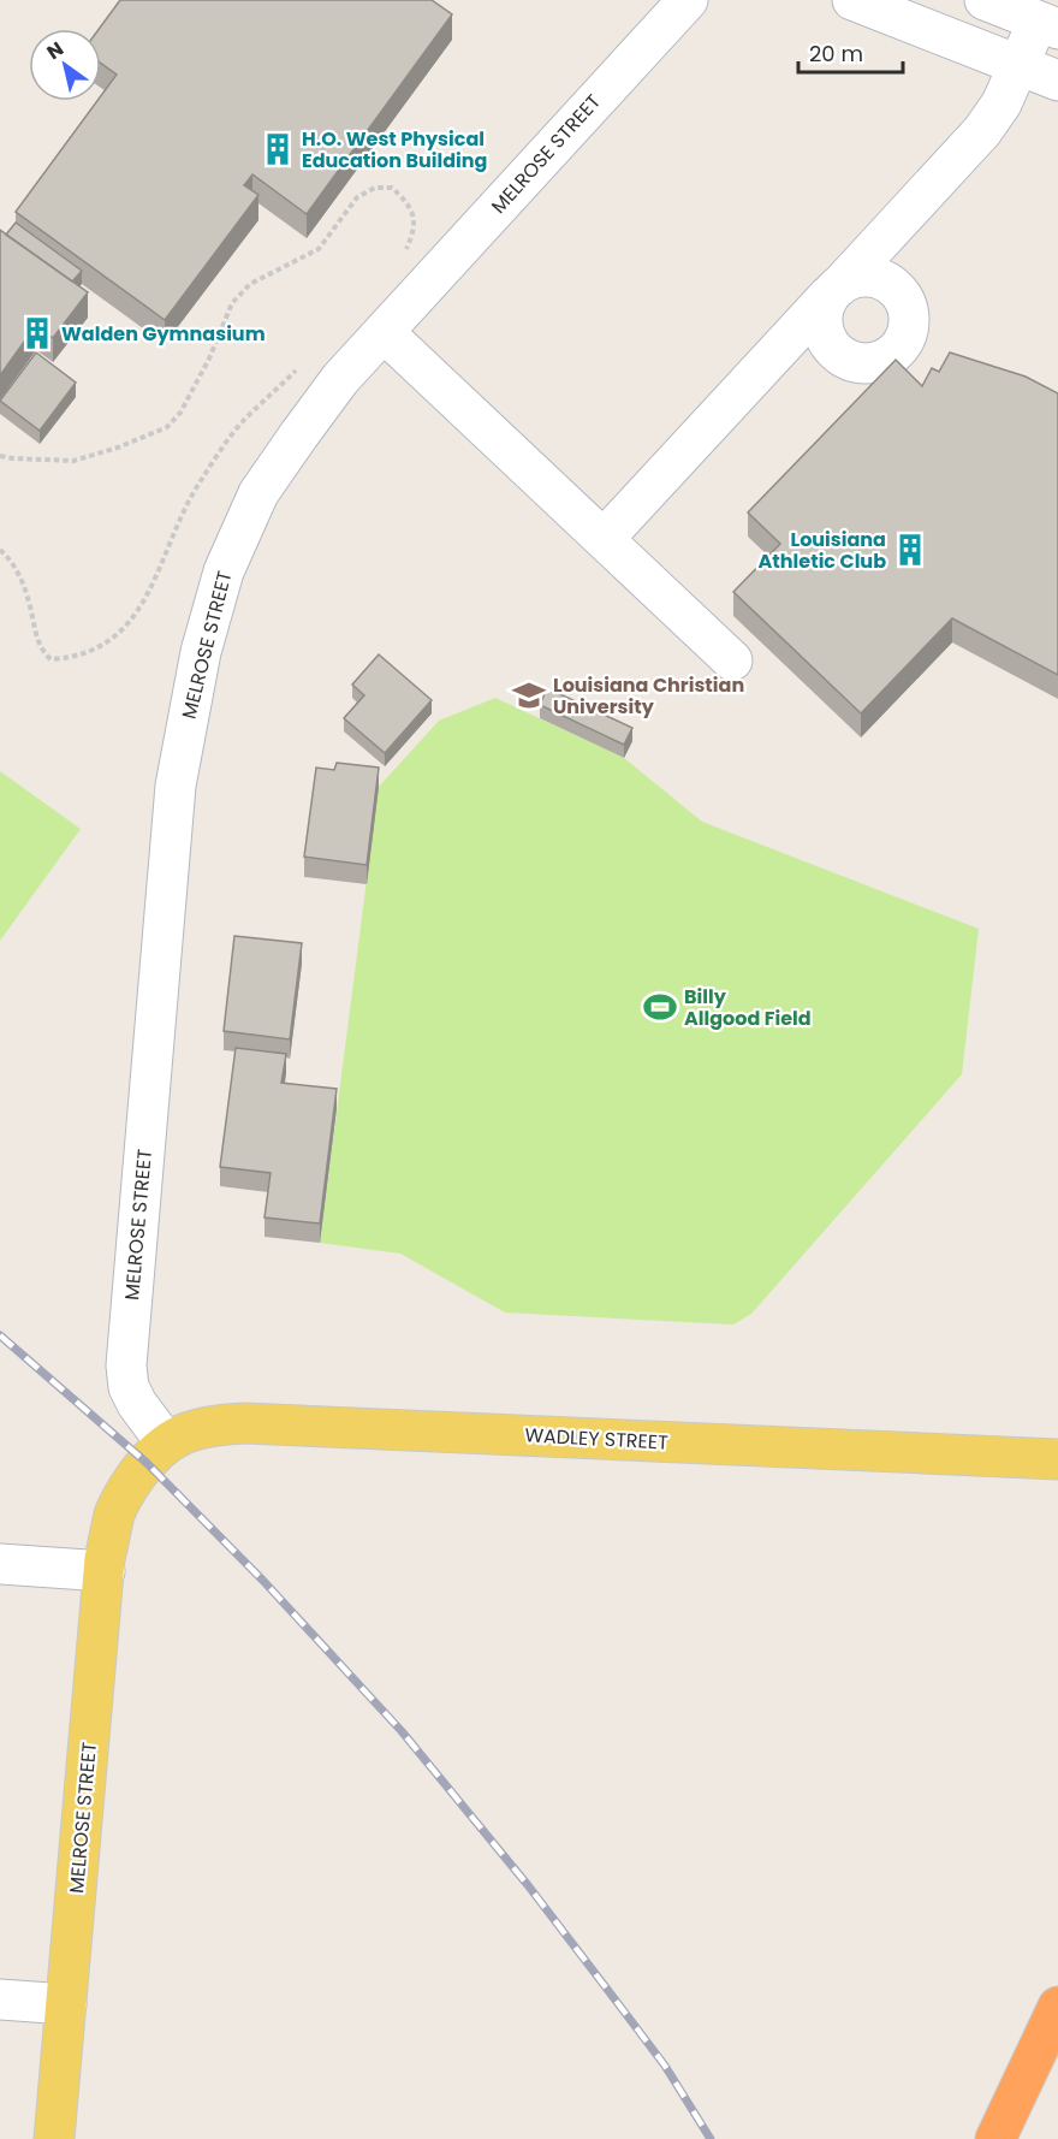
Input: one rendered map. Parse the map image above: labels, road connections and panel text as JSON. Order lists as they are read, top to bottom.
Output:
{
  "streets": {
    "main road": ["MELROSE STREET", "WADLEY STREET"]
  },
  "crossings": [
    ["MELROSE STREET", "WADLEY STREET"]
  ],
  "places": {
    "building": ["H.O. West Physical Education Building", "Walden Gymnasium", "Louisiana Athletic Club"],
    "school or university": ["Louisiana Christian University"],
    "sports": ["Billy Allgood Field"]
  },
  "scale_bar": "20 m",
  "north": "top left"
}
